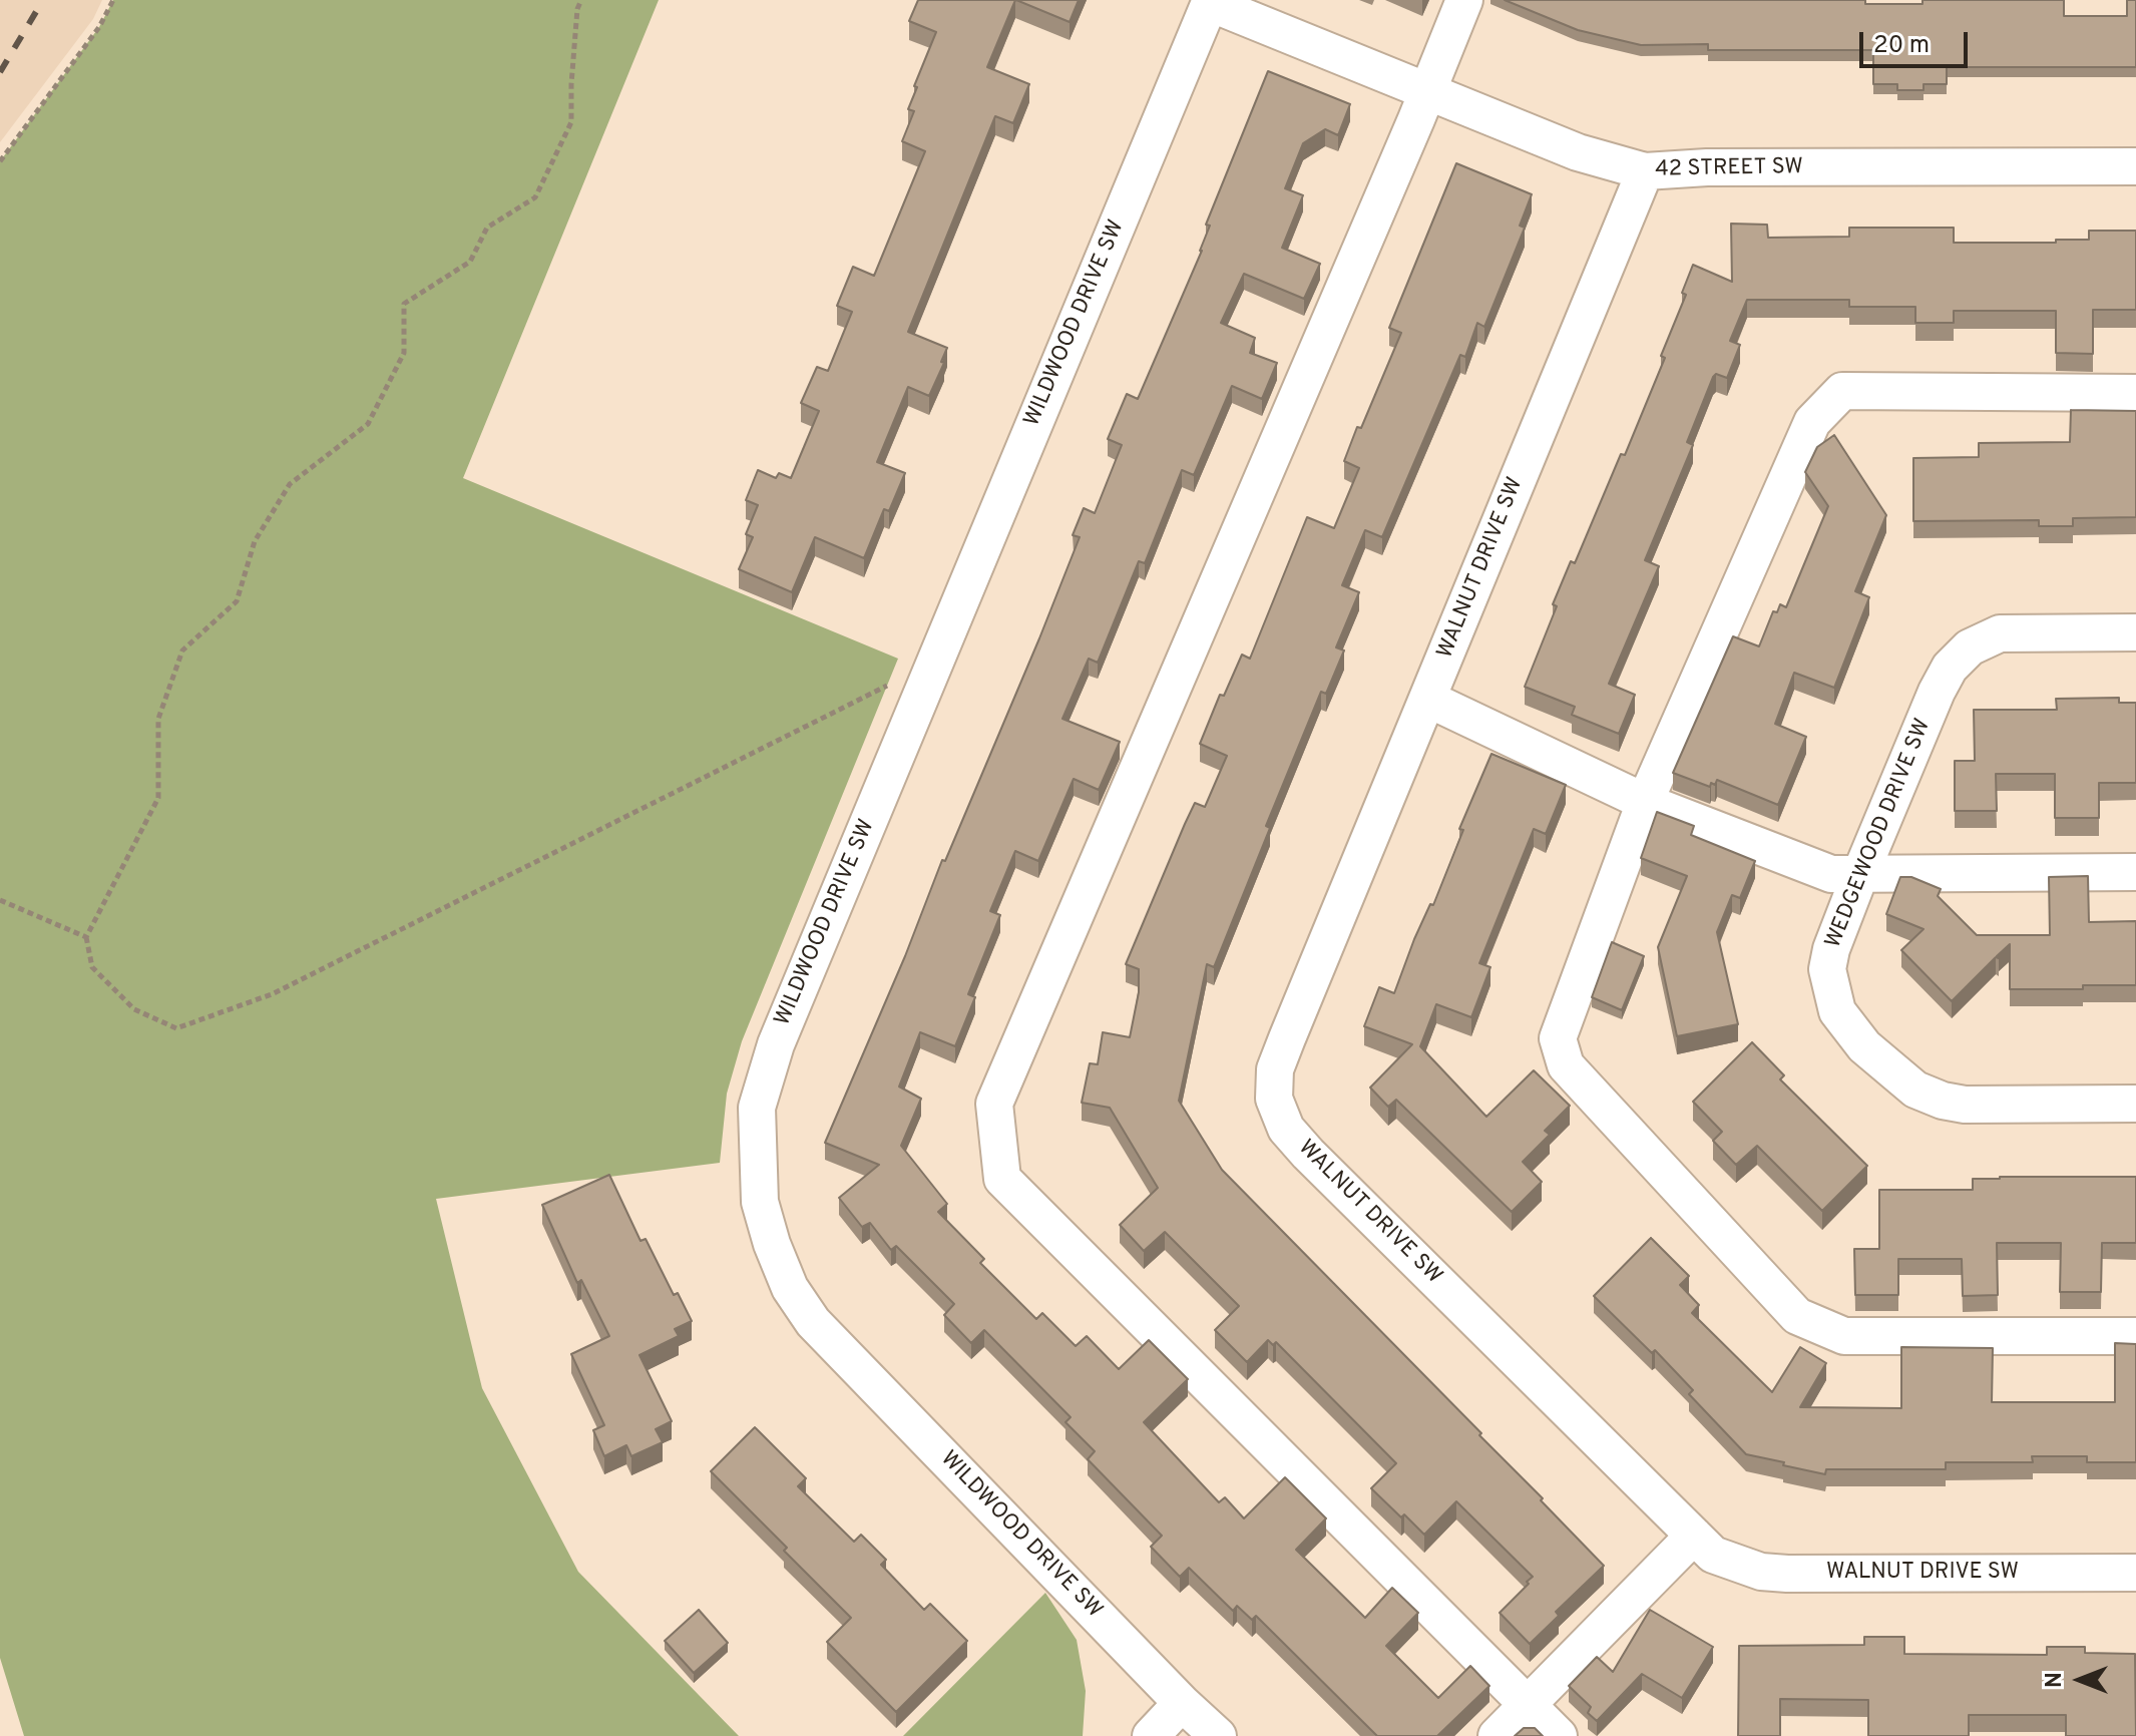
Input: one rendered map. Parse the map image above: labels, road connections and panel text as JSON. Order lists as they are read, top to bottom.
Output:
{
  "streets": {
    "street": [
      "42 STREET SW",
      "WILDWOOD DRIVE SW",
      "WALNUT DRIVE SW",
      "WEDGEWOOD DRIVE SW"
    ]
  },
  "crossings": [
    ["42 STREET SW", "WILDWOOD DRIVE SW"],
    ["42 STREET SW", "WALNUT DRIVE SW"]
  ],
  "scale_bar": "20 m",
  "north": "left"
}
